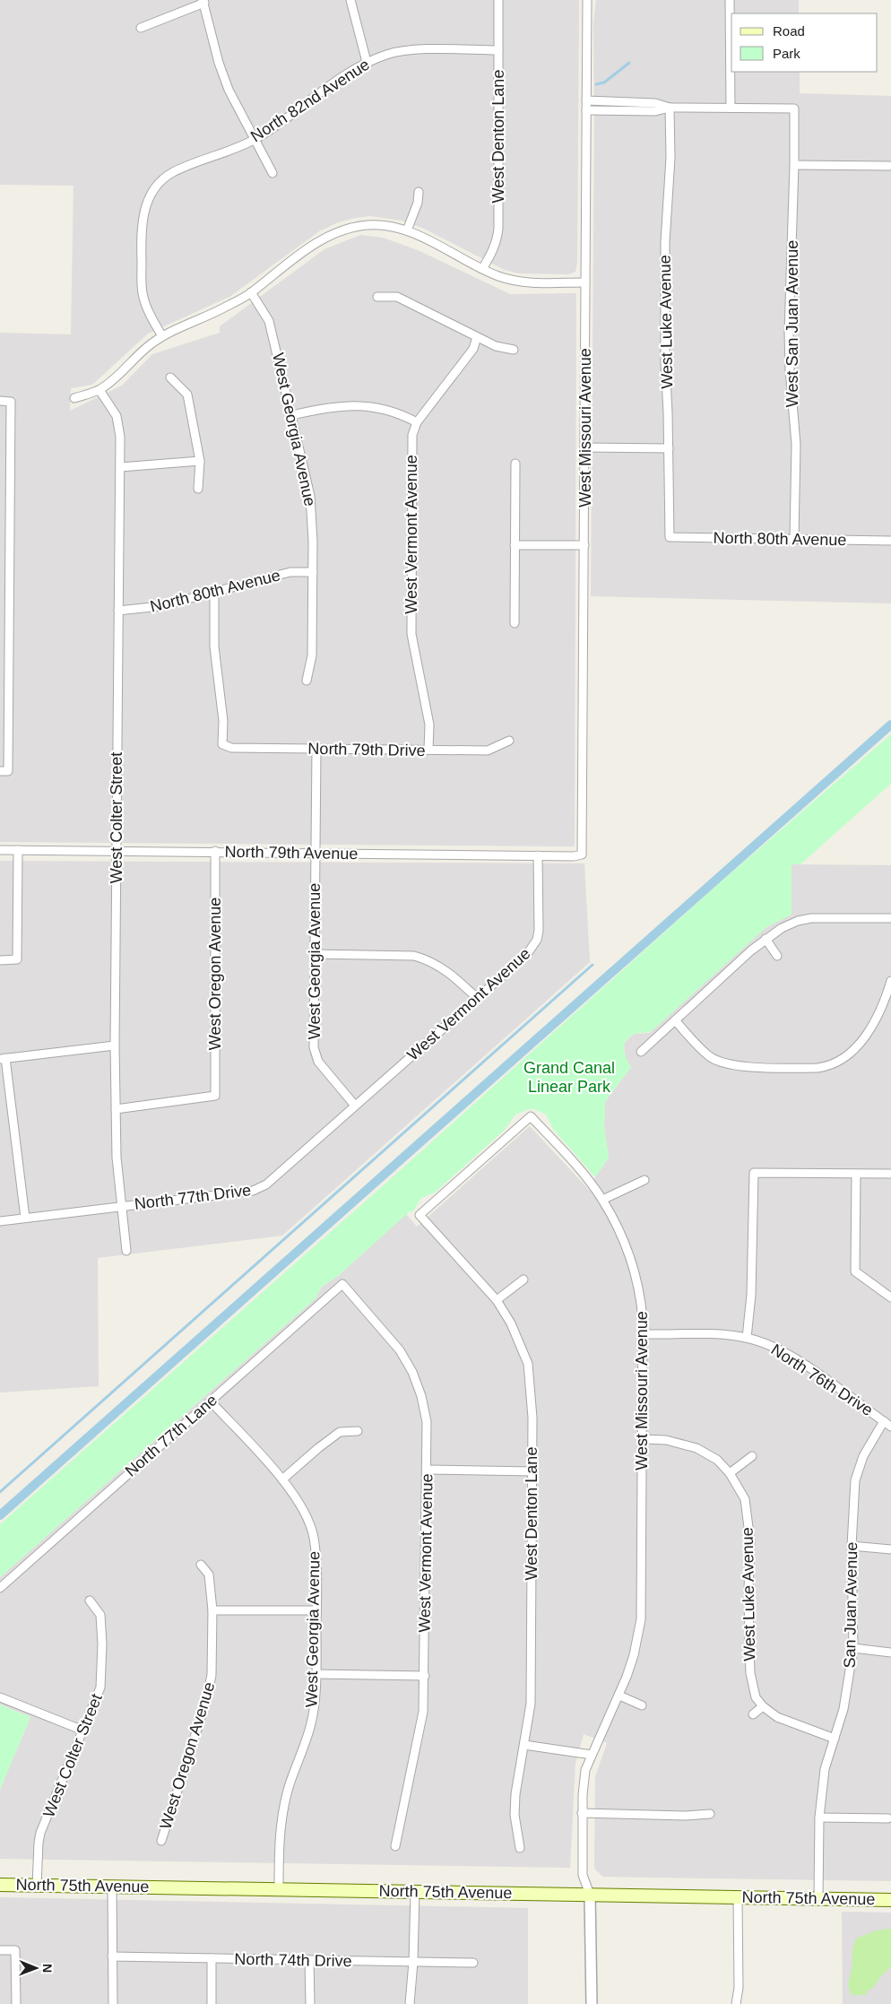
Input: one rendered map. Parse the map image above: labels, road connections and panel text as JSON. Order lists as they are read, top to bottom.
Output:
{
  "streets": {
    "main road": ["North 75th Avenue"],
    "street": [
      "North 82nd Avenue",
      "West Denton Lane",
      "West Luke Avenue",
      "West San Juan Avenue",
      "West Missouri Avenue",
      "West Georgia Avenue",
      "West Vermont Avenue",
      "North 80th Avenue",
      "North 79th Drive",
      "West Colter Street",
      "North 79th Avenue",
      "West Oregon Avenue",
      "North 77th Drive",
      "North 76th Drive",
      "North 77th Lane",
      "San Juan Avenue",
      "North 74th Drive"
    ]
  },
  "crossings": [
    ["North 82nd Avenue", "West Denton Lane"],
    ["West Denton Lane", "West Missouri Avenue"],
    ["West Luke Avenue", "West Missouri Avenue"],
    ["West Luke Avenue", "North 80th Avenue"],
    ["West Luke Avenue", "San Juan Avenue"],
    ["West San Juan Avenue", "North 80th Avenue"],
    ["West Missouri Avenue", "North 79th Avenue"],
    ["West Missouri Avenue", "North 76th Drive"],
    ["West Missouri Avenue", "North 75th Avenue"],
    ["West Georgia Avenue", "West Vermont Avenue"],
    ["West Georgia Avenue", "North 80th Avenue"],
    ["West Georgia Avenue", "North 79th Drive"],
    ["West Georgia Avenue", "North 79th Avenue"],
    ["West Georgia Avenue", "North 77th Drive"],
    ["West Georgia Avenue", "North 77th Lane"],
    ["West Georgia Avenue", "North 75th Avenue"],
    ["West Vermont Avenue", "North 79th Drive"],
    ["West Vermont Avenue", "North 79th Avenue"],
    ["West Vermont Avenue", "North 77th Drive"],
    ["West Vermont Avenue", "North 77th Lane"],
    ["North 80th Avenue", "North 79th Drive"],
    ["North 80th Avenue", "West Colter Street"],
    ["West Colter Street", "North 79th Avenue"],
    ["West Colter Street", "West Oregon Avenue"],
    ["West Colter Street", "North 77th Drive"],
    ["West Colter Street", "North 75th Avenue"],
    ["North 79th Avenue", "West Oregon Avenue"],
    ["North 76th Drive", "San Juan Avenue"],
    ["San Juan Avenue", "North 75th Avenue"]
  ],
  "parks": ["Grand Canal Linear Park"],
  "legend": ["Road", "Park"],
  "north": "right"
}
